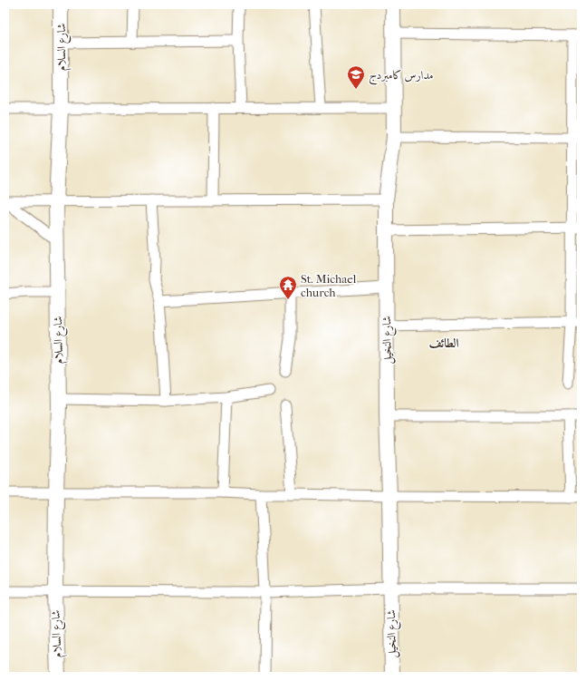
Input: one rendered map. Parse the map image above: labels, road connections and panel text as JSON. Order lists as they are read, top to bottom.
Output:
{
  "streets": {
    "street": ["شارع السلام", "شارع النخيل"]
  },
  "districts": ["الطائف"],
  "places": {
    "school or university": ["مدارس كامبردج"],
    "temple": ["St. Michael church"]
  }
}
